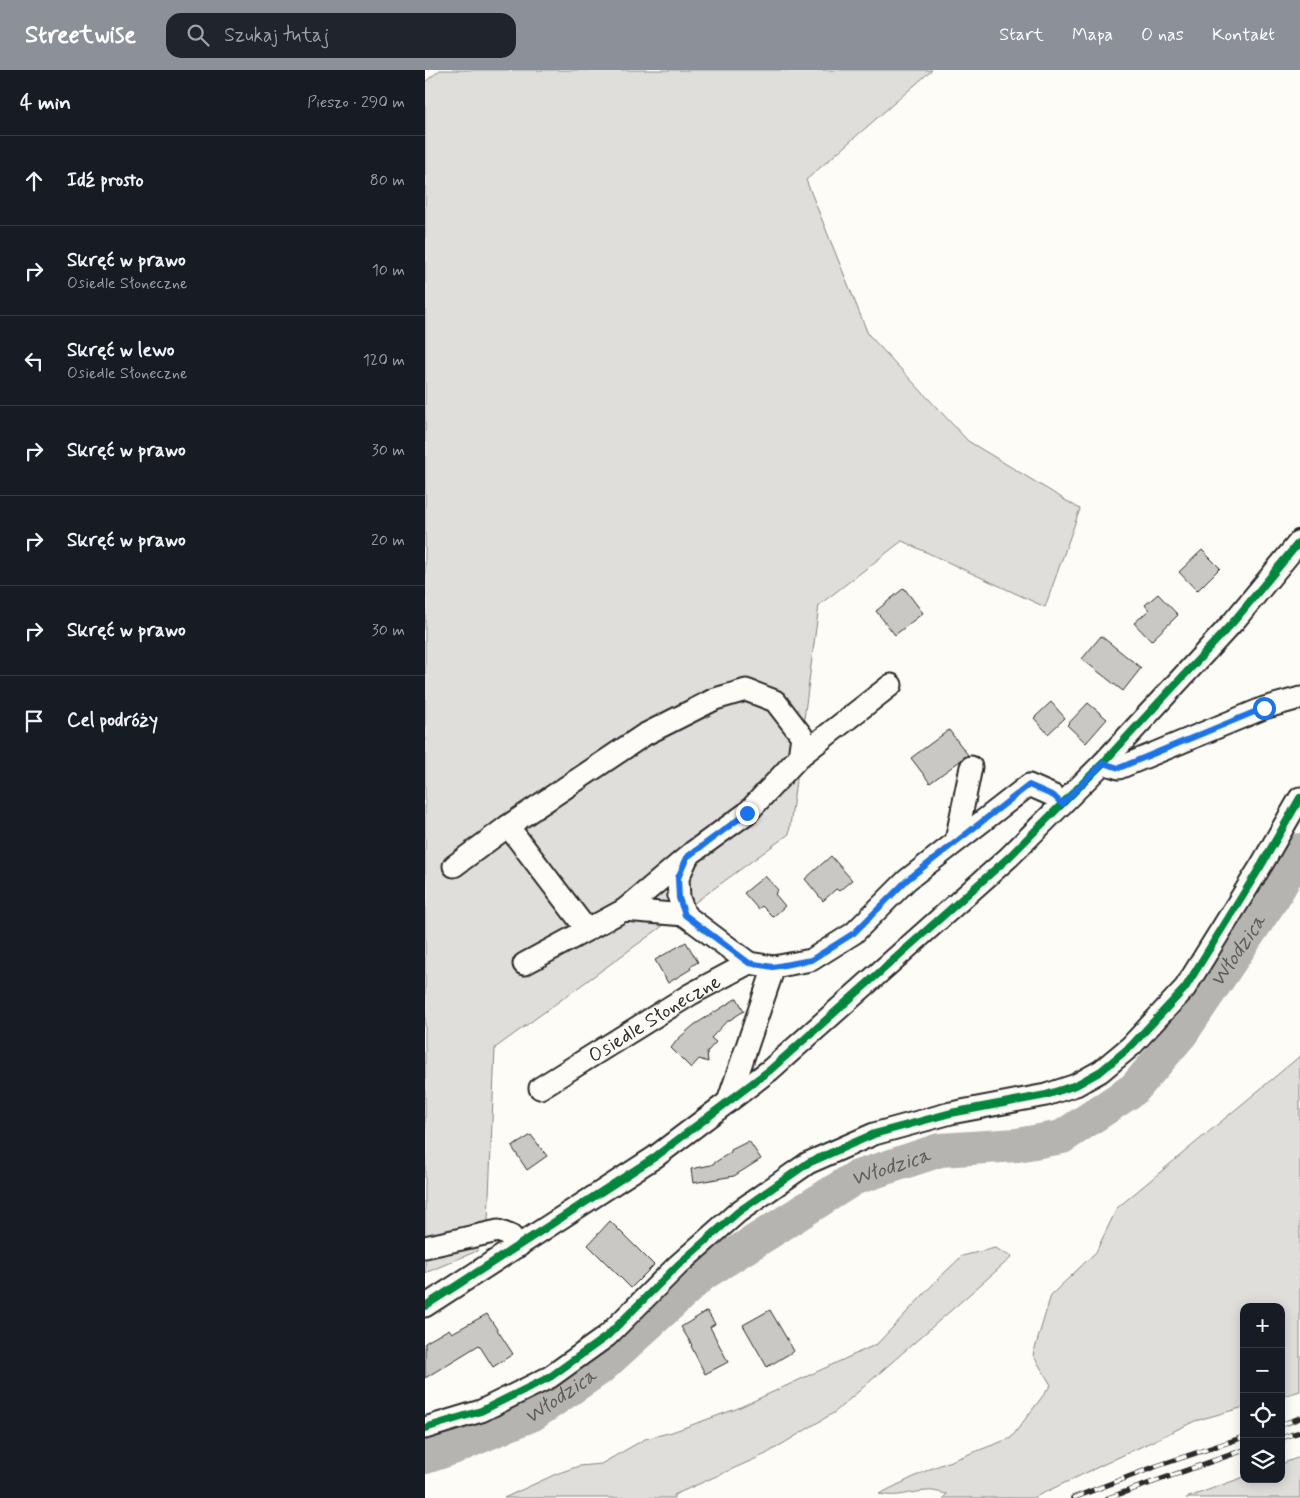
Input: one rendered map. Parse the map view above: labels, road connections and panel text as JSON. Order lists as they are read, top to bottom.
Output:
{
  "streets": {
    "street": ["Osiedle Słoneczne"]
  },
  "water": ["Włodzica"],
  "page": {
    "header": "Streetwise",
    "search": "Szukaj tutaj",
    "nav": [
      "Start",
      "Mapa",
      "O nas",
      "Kontakt"
    ],
    "heading": ["4 min", "Pieszo · 290 m"],
    "list": [
      ["Idź prosto", "80 m"],
      ["Skręć w prawo", "Osiedle Słoneczne", "10 m"],
      ["Skręć w lewo", "Osiedle Słoneczne", "120 m"],
      ["Skręć w prawo", "30 m"],
      ["Skręć w prawo", "20 m"],
      ["Skręć w prawo", "30 m"],
      "Cel podróży"
    ],
    "map_buttons": ["+", "−"]
  }
}
